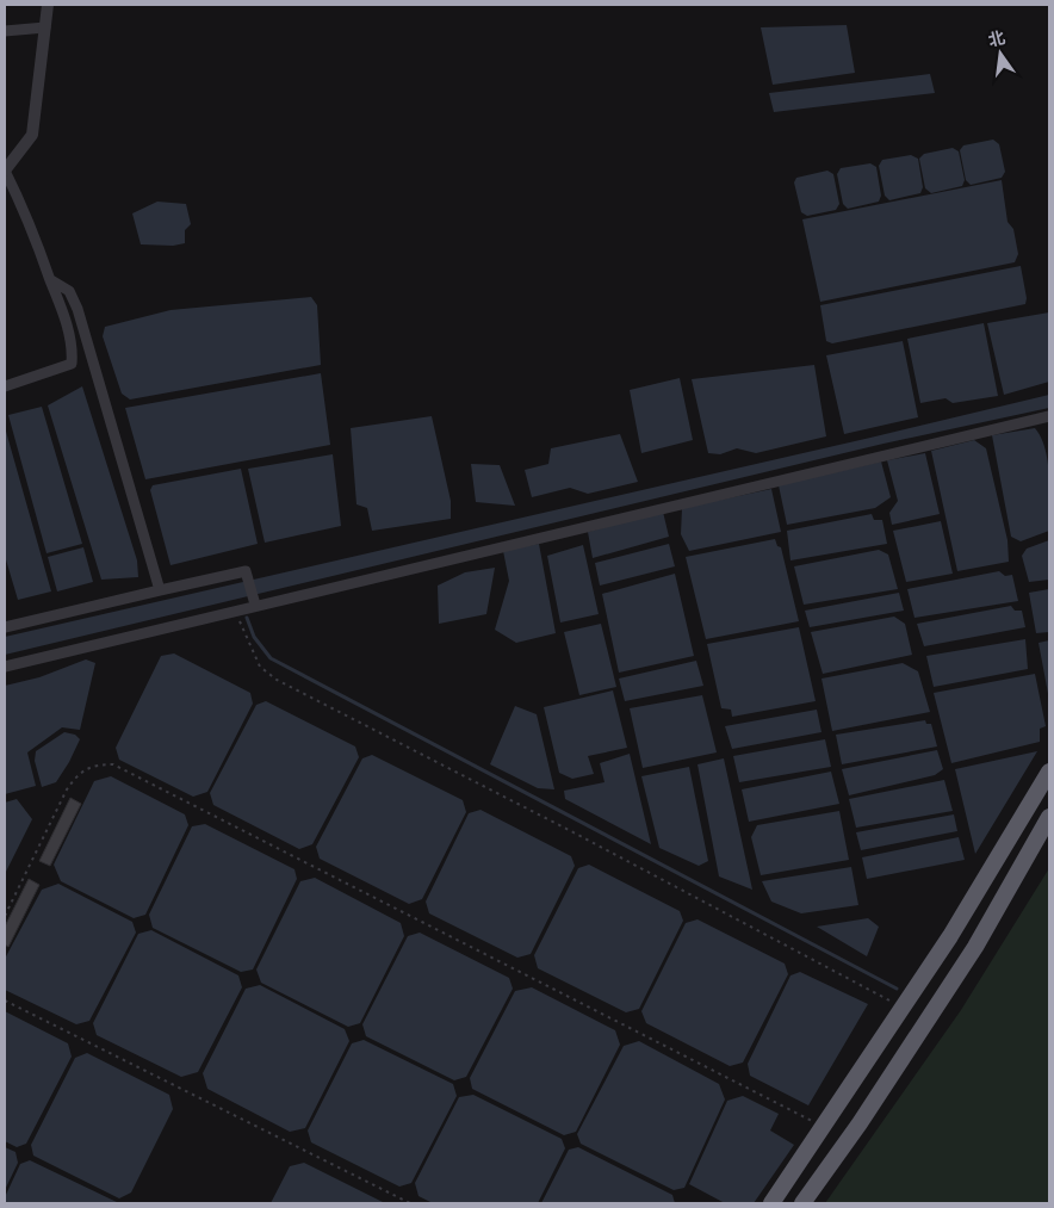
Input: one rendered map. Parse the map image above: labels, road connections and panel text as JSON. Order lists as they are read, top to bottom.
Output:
{
  "north": "top"
}
